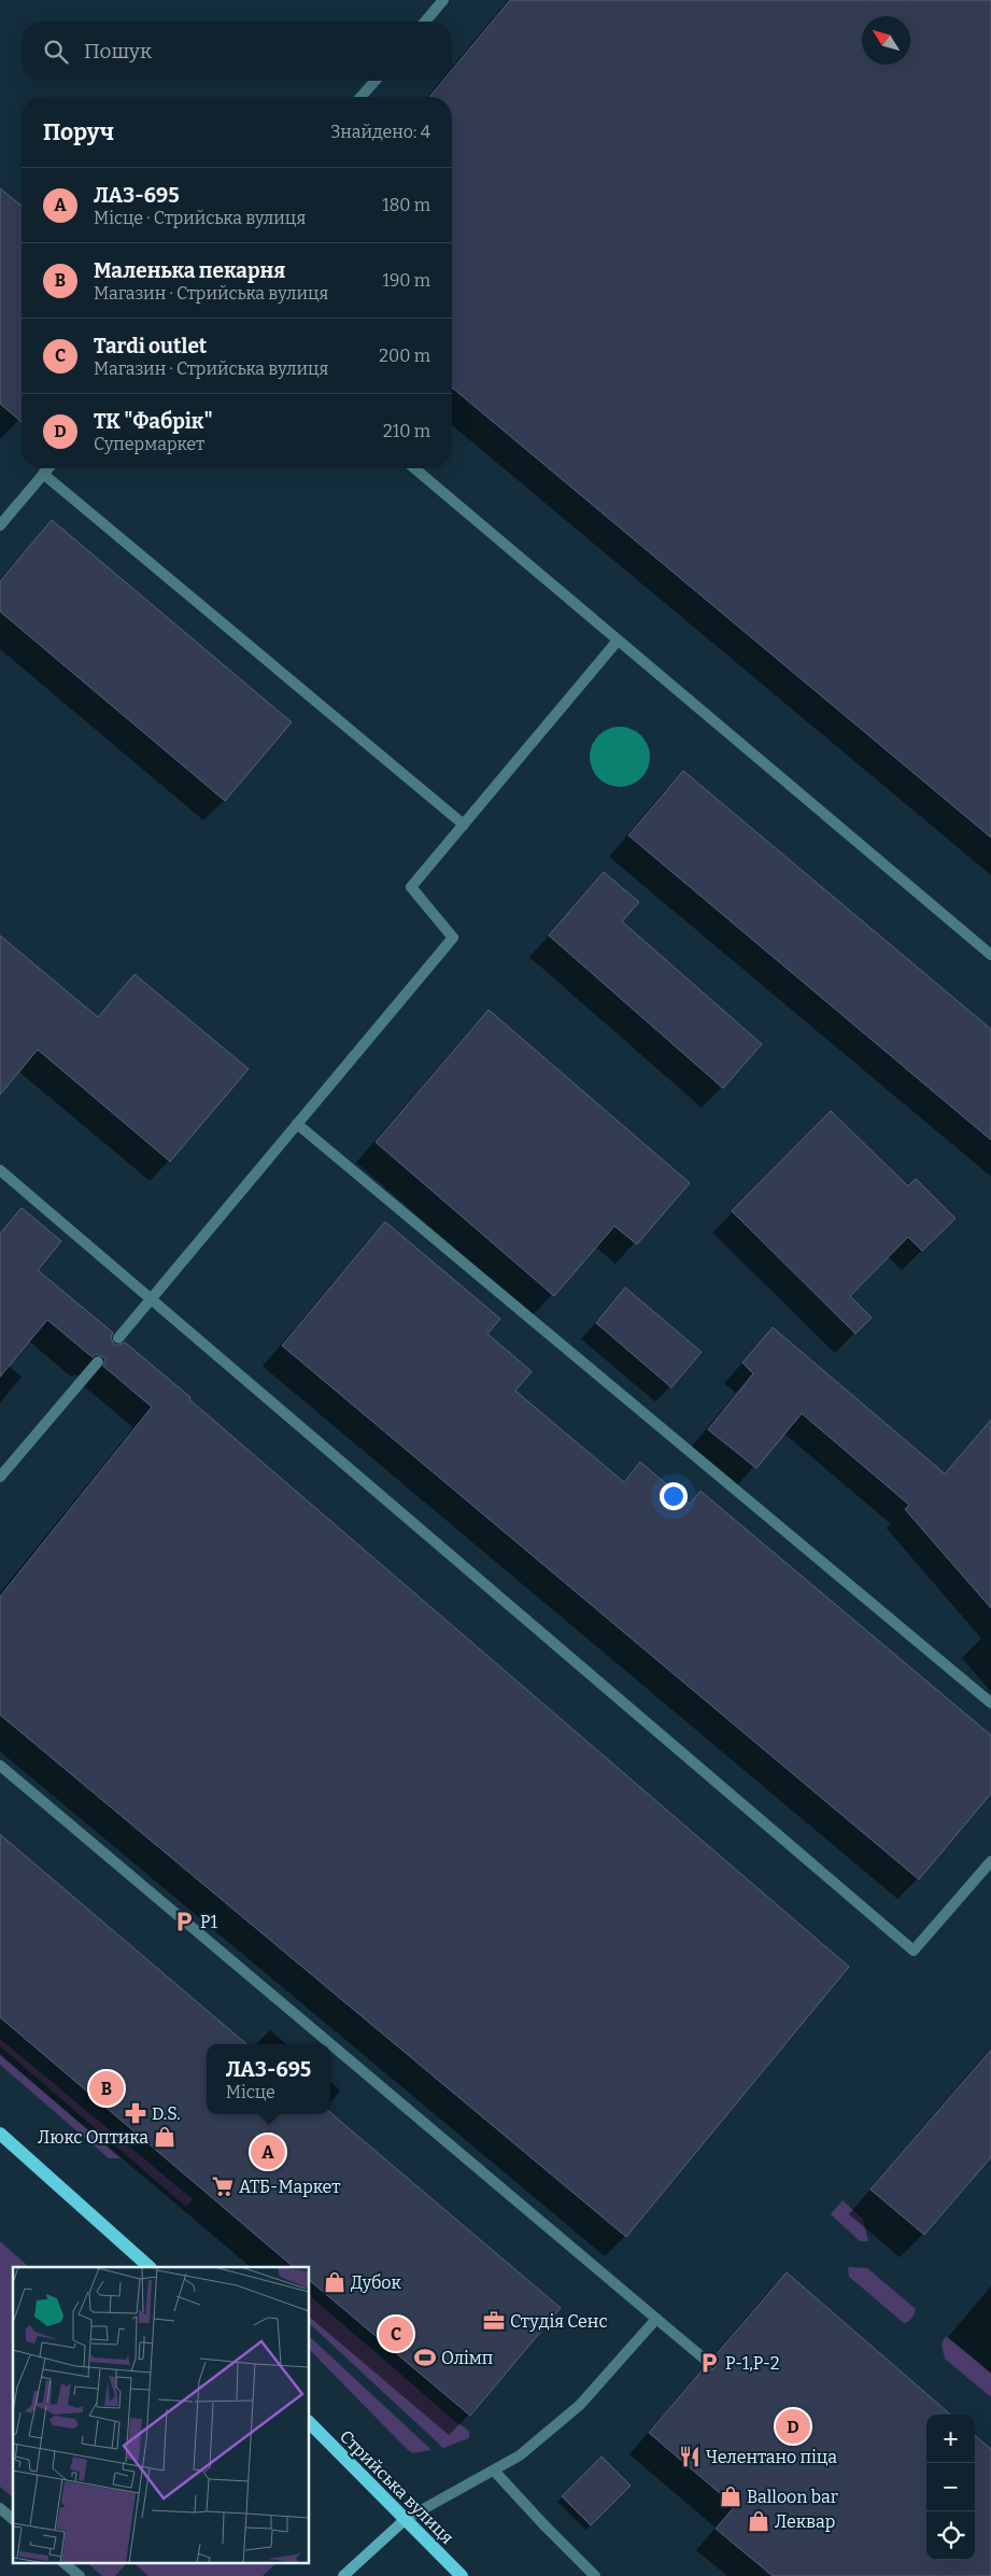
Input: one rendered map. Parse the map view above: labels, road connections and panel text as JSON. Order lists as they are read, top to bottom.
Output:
{
  "streets": {
    "main road": ["Стрийська вулиця"]
  },
  "places": {
    "parking": ["P1", "P-1,P-2"],
    "pharmacy": ["D.S."],
    "shop": [
      "Люкс Оптика",
      "Дубок",
      "Balloon bar",
      "Леквар"
    ],
    "supermarket": ["АТБ-Маркет"],
    "office": ["Студія Сенс"],
    "sports": ["Олімп"],
    "restaurant": ["Челентано піца"]
  },
  "north": "top left",
  "page": {
    "search": "Пошук",
    "heading": ["Поруч", "Знайдено: 4"],
    "list": [
      {
        "mark": "A",
        "name": "ЛАЗ-695",
        "note": "Місце · Стрийська вулиця",
        "value": "180 m"
      },
      {
        "mark": "B",
        "name": "Маленька пекарня",
        "note": "Магазин · Стрийська вулиця",
        "value": "190 m"
      },
      {
        "mark": "C",
        "name": "Tardi outlet",
        "note": "Магазин · Стрийська вулиця",
        "value": "200 m"
      },
      {
        "mark": "D",
        "name": "ТК \"Фабрік\"",
        "note": "Супермаркет",
        "value": "210 m"
      }
    ],
    "popup": ["ЛАЗ-695", "Місце"],
    "pins": [
      "B",
      "A",
      "C",
      "D"
    ],
    "map_buttons": ["+", "−"]
  }
}
